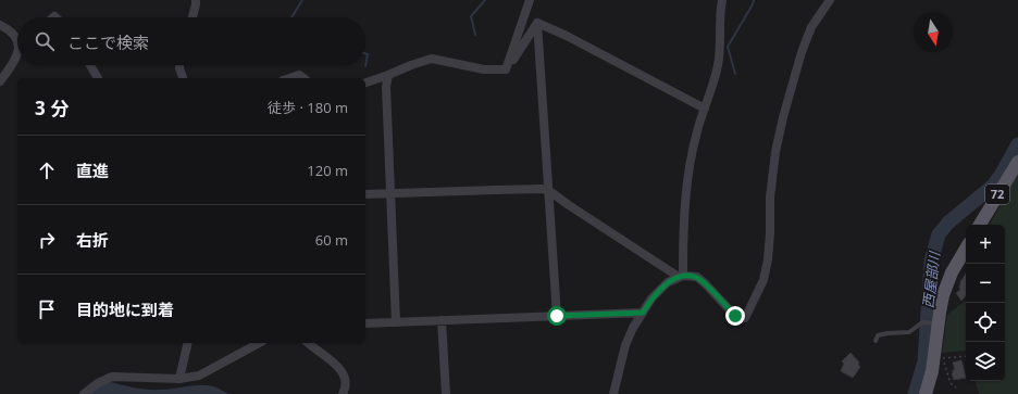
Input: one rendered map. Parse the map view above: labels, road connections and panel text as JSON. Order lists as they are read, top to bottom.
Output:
{
  "streets": {
    "main road": ["72"]
  },
  "water": ["西屋部川"],
  "north": "bottom",
  "page": {
    "search": "ここで検索",
    "heading": ["3 分", "徒歩 · 180 m"],
    "list": [
      ["直進", "120 m"],
      ["右折", "60 m"],
      "目的地に到着"
    ],
    "map_buttons": ["+", "−"]
  }
}
